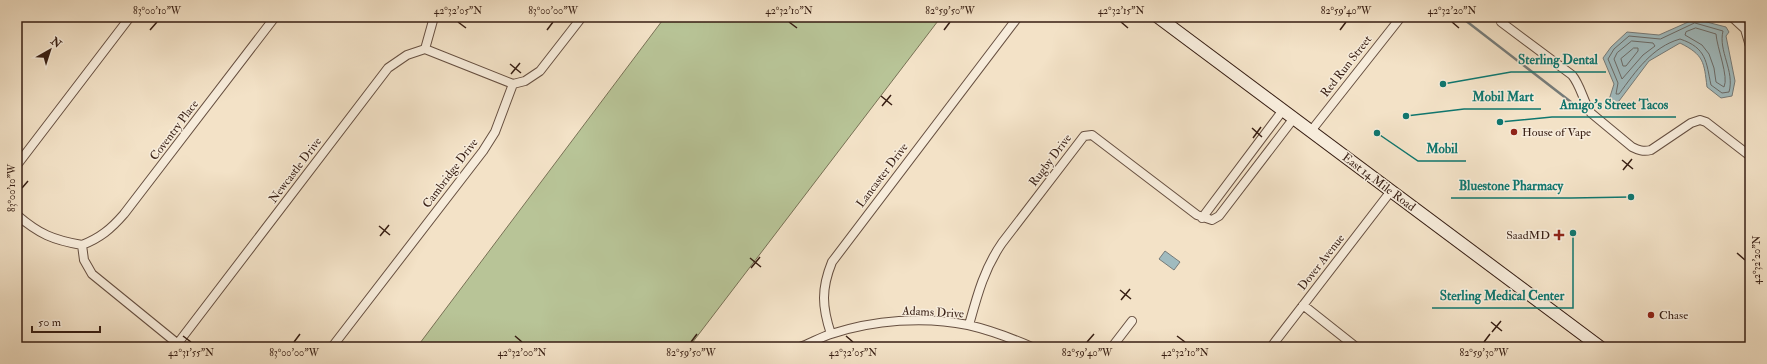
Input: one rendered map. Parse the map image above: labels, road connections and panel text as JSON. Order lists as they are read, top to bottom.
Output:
{
  "streets": {
    "main road": ["East 14 Mile Road"],
    "street": [
      "Red Run Street",
      "Coventry Place",
      "Rugby Drive",
      "Newcastle Drive",
      "Cambridge Drive",
      "Lancaster Drive",
      "Dover Avenue",
      "Adams Drive"
    ]
  },
  "crossings": [
    ["Red Run Street", "East 14 Mile Road"],
    ["Rugby Drive", "Adams Drive"],
    ["Lancaster Drive", "Adams Drive"],
    ["East 14 Mile Road", "Dover Avenue"]
  ],
  "places": {
    "other": [
      "Sterling Dental",
      "Mobil Mart",
      "Amigo's Street Tacos",
      "House of Vape",
      "Mobil",
      "Bluestone Pharmacy",
      "Sterling Medical Center",
      "Chase"
    ],
    "health": ["SaadMD"]
  },
  "scale_bar": "50 m",
  "north": "top right",
  "coordinates": [
    "83°00'10\"W",
    "42°32'05\"N",
    "83°00'00\"W",
    "42°32'10\"N",
    "82°59'50\"W",
    "42°32'15\"N",
    "82°59'40\"W",
    "42°32'20\"N",
    "42°31'55\"N",
    "42°32'00\"N",
    "82°59'30\"W"
  ]
}
